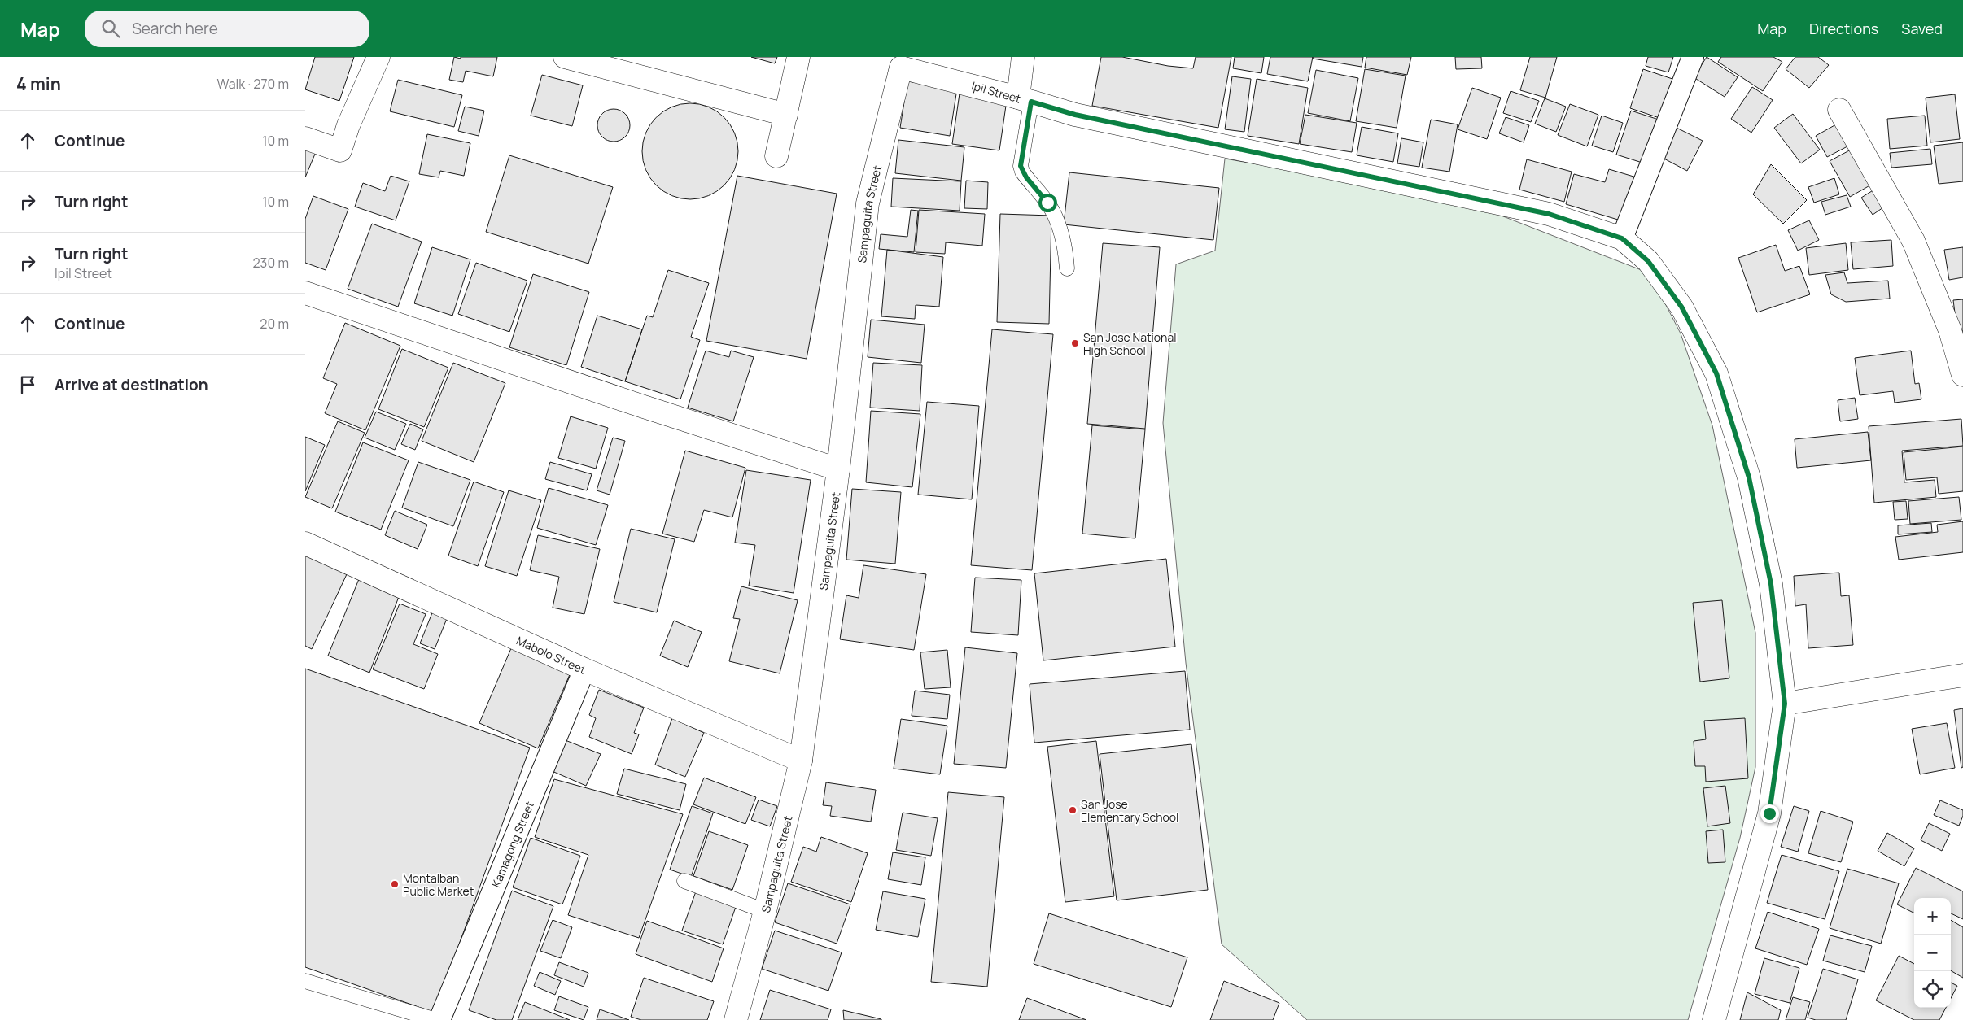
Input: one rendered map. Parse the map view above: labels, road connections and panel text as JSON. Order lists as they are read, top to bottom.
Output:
{
  "streets": {
    "street": [
      "Ipil Street",
      "Sampaguita Street",
      "Mabolo Street",
      "Kamagong Street"
    ]
  },
  "crossings": [
    ["Ipil Street", "Sampaguita Street"],
    ["Sampaguita Street", "Mabolo Street"],
    ["Mabolo Street", "Kamagong Street"]
  ],
  "places": ["San Jose National High School", "San Jose Elementary School", "Montalban Public Market"],
  "page": {
    "header": "Map",
    "search": "Search here",
    "nav": ["Map", "Directions", "Saved"],
    "heading": ["4 min", "Walk · 270 m"],
    "list": [
      ["Continue", "10 m"],
      ["Turn right", "10 m"],
      ["Turn right", "Ipil Street", "230 m"],
      ["Continue", "20 m"],
      "Arrive at destination"
    ],
    "map_buttons": ["+", "−"]
  }
}
